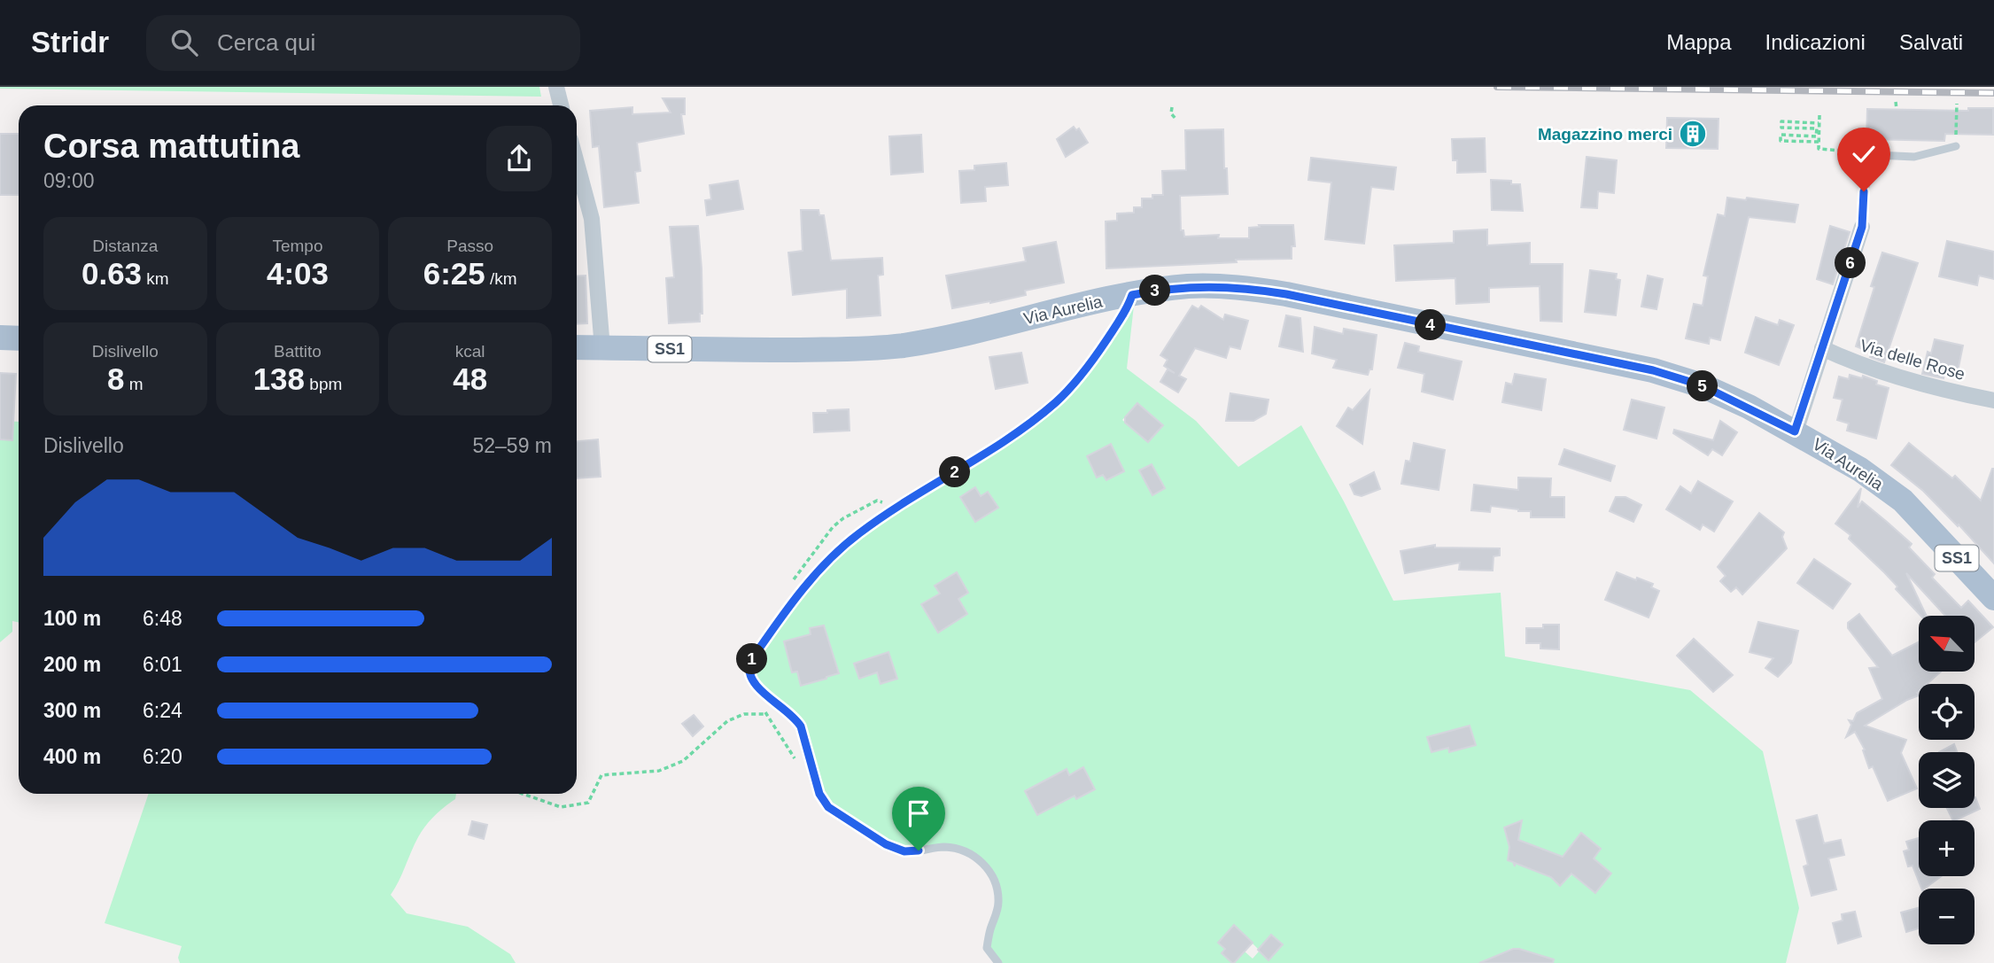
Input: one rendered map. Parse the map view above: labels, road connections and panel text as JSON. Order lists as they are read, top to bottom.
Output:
{
  "streets": {
    "main road": ["Via Aurelia", "SS1"],
    "street": ["Via delle Rose"]
  },
  "places": {
    "building": ["Magazzino merci"]
  },
  "north": "top left",
  "page": {
    "header": "Stridr",
    "search": "Cerca qui",
    "nav": ["Mappa", "Indicazioni", "Salvati"],
    "heading": ["Corsa mattutina", "09:00"],
    "stats": [
      ["Distanza", "0.63 km"],
      ["Tempo", "4:03"],
      ["Passo", "6:25 /km"],
      ["Dislivello", "8 m"],
      ["Battito", "138 bpm"],
      ["kcal", "48"]
    ],
    "pins": [
      "6",
      "3",
      "4",
      "5",
      "2",
      "1"
    ],
    "chart": ["Dislivello", "52–59 m"],
    "list": [
      {
        "name": "100 m",
        "note": "6:48"
      },
      {
        "name": "200 m",
        "note": "6:01"
      },
      {
        "name": "300 m",
        "note": "6:24"
      },
      {
        "name": "400 m",
        "note": "6:20"
      }
    ],
    "map_buttons": ["+", "−"]
  }
}
